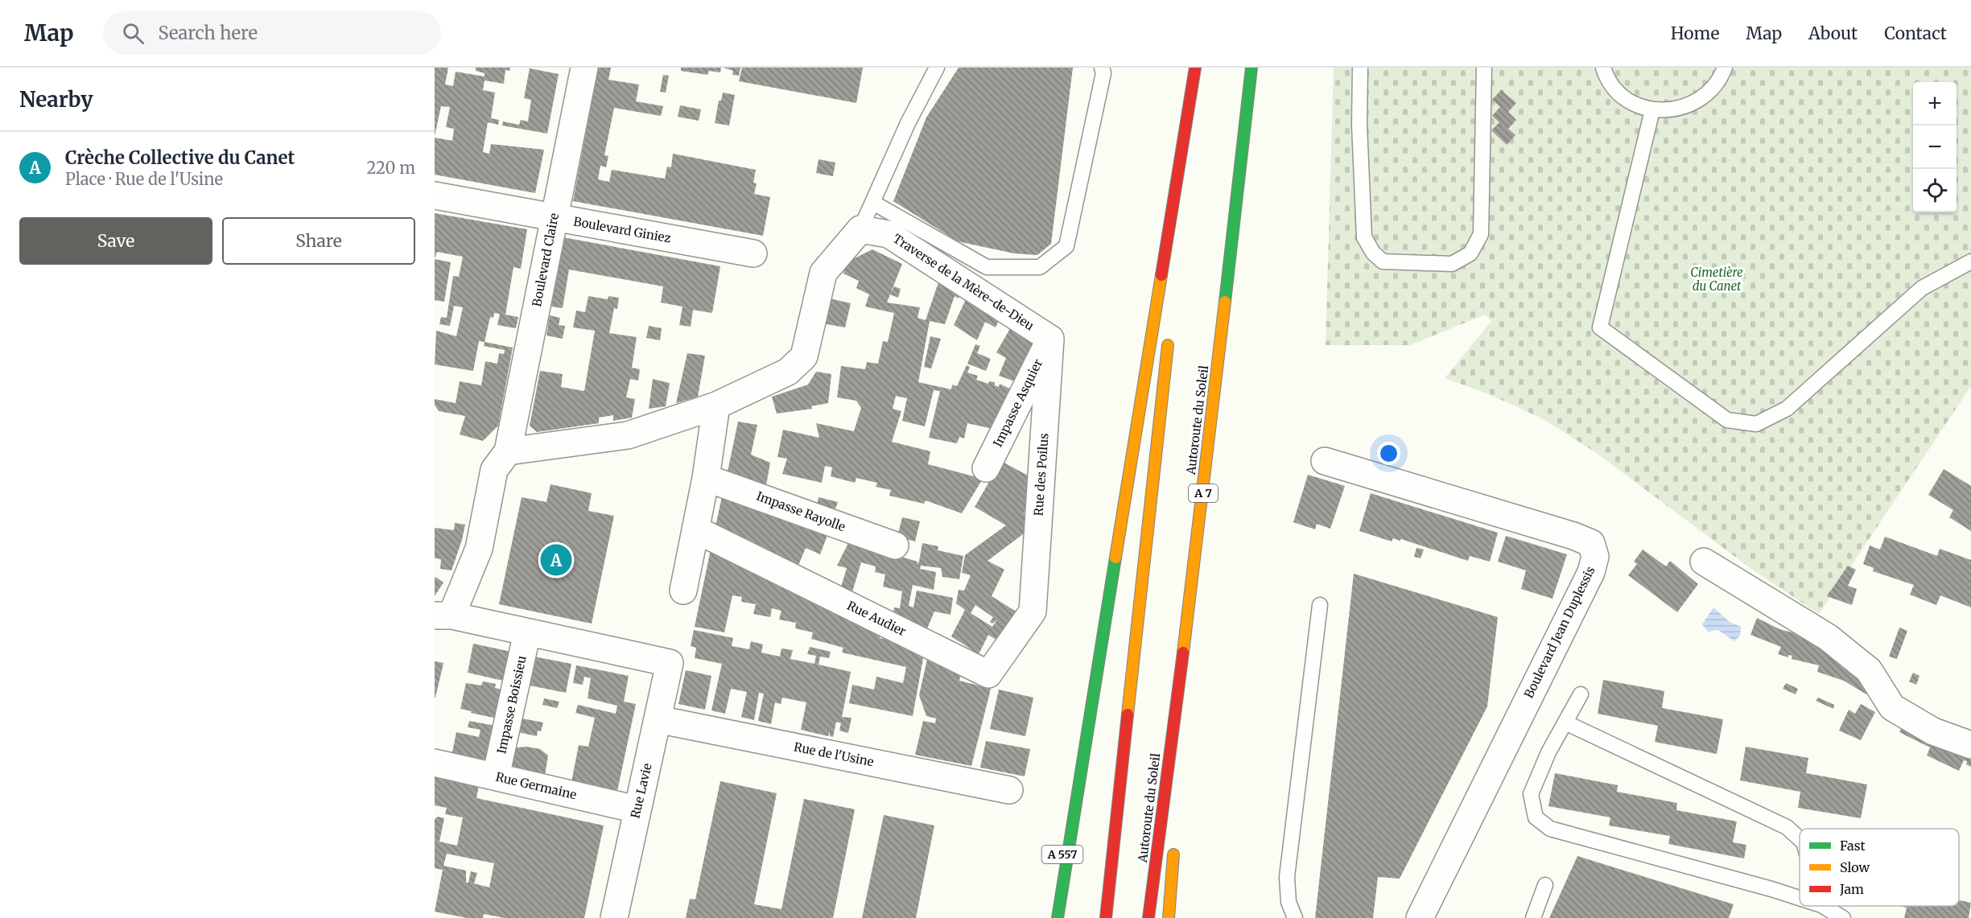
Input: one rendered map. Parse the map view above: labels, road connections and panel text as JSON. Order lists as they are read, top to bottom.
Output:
{
  "streets": {
    "highway": ["Autoroute du Soleil", "A 7", "A 557"],
    "street": [
      "Boulevard Giniez",
      "Boulevard Claire",
      "Traverse de la Mère-de-Dieu",
      "Impasse Asquier",
      "Rue des Poilus",
      "Impasse Rayolle",
      "Rue Audier",
      "Boulevard Jean Duplessis",
      "Impasse Boissieu",
      "Rue de l'Usine",
      "Rue Germaine",
      "Rue Lavie"
    ]
  },
  "crossings": [
    ["Boulevard Giniez", "Boulevard Claire"],
    ["Traverse de la Mère-de-Dieu", "Impasse Asquier"],
    ["Traverse de la Mère-de-Dieu", "Rue des Poilus"],
    ["Impasse Asquier", "Rue des Poilus"],
    ["Rue des Poilus", "Rue Audier"],
    ["Impasse Boissieu", "Rue Germaine"],
    ["Impasse Boissieu", "Rue Lavie"],
    ["Rue de l'Usine", "Rue Lavie"],
    ["Rue Germaine", "Rue Lavie"]
  ],
  "parks": ["Cimetière du Canet"],
  "legend": ["Fast", "Slow", "Jam"],
  "page": {
    "header": "Map",
    "search": "Search here",
    "nav": [
      "Home",
      "Map",
      "About",
      "Contact"
    ],
    "heading": "Nearby",
    "map_buttons": ["+", "−"],
    "list": [
      {
        "mark": "A",
        "name": "Crèche Collective du Canet",
        "note": "Place · Rue de l'Usine",
        "value": "220 m"
      }
    ],
    "buttons": ["Save", "Share"],
    "pins": "A"
  }
}
